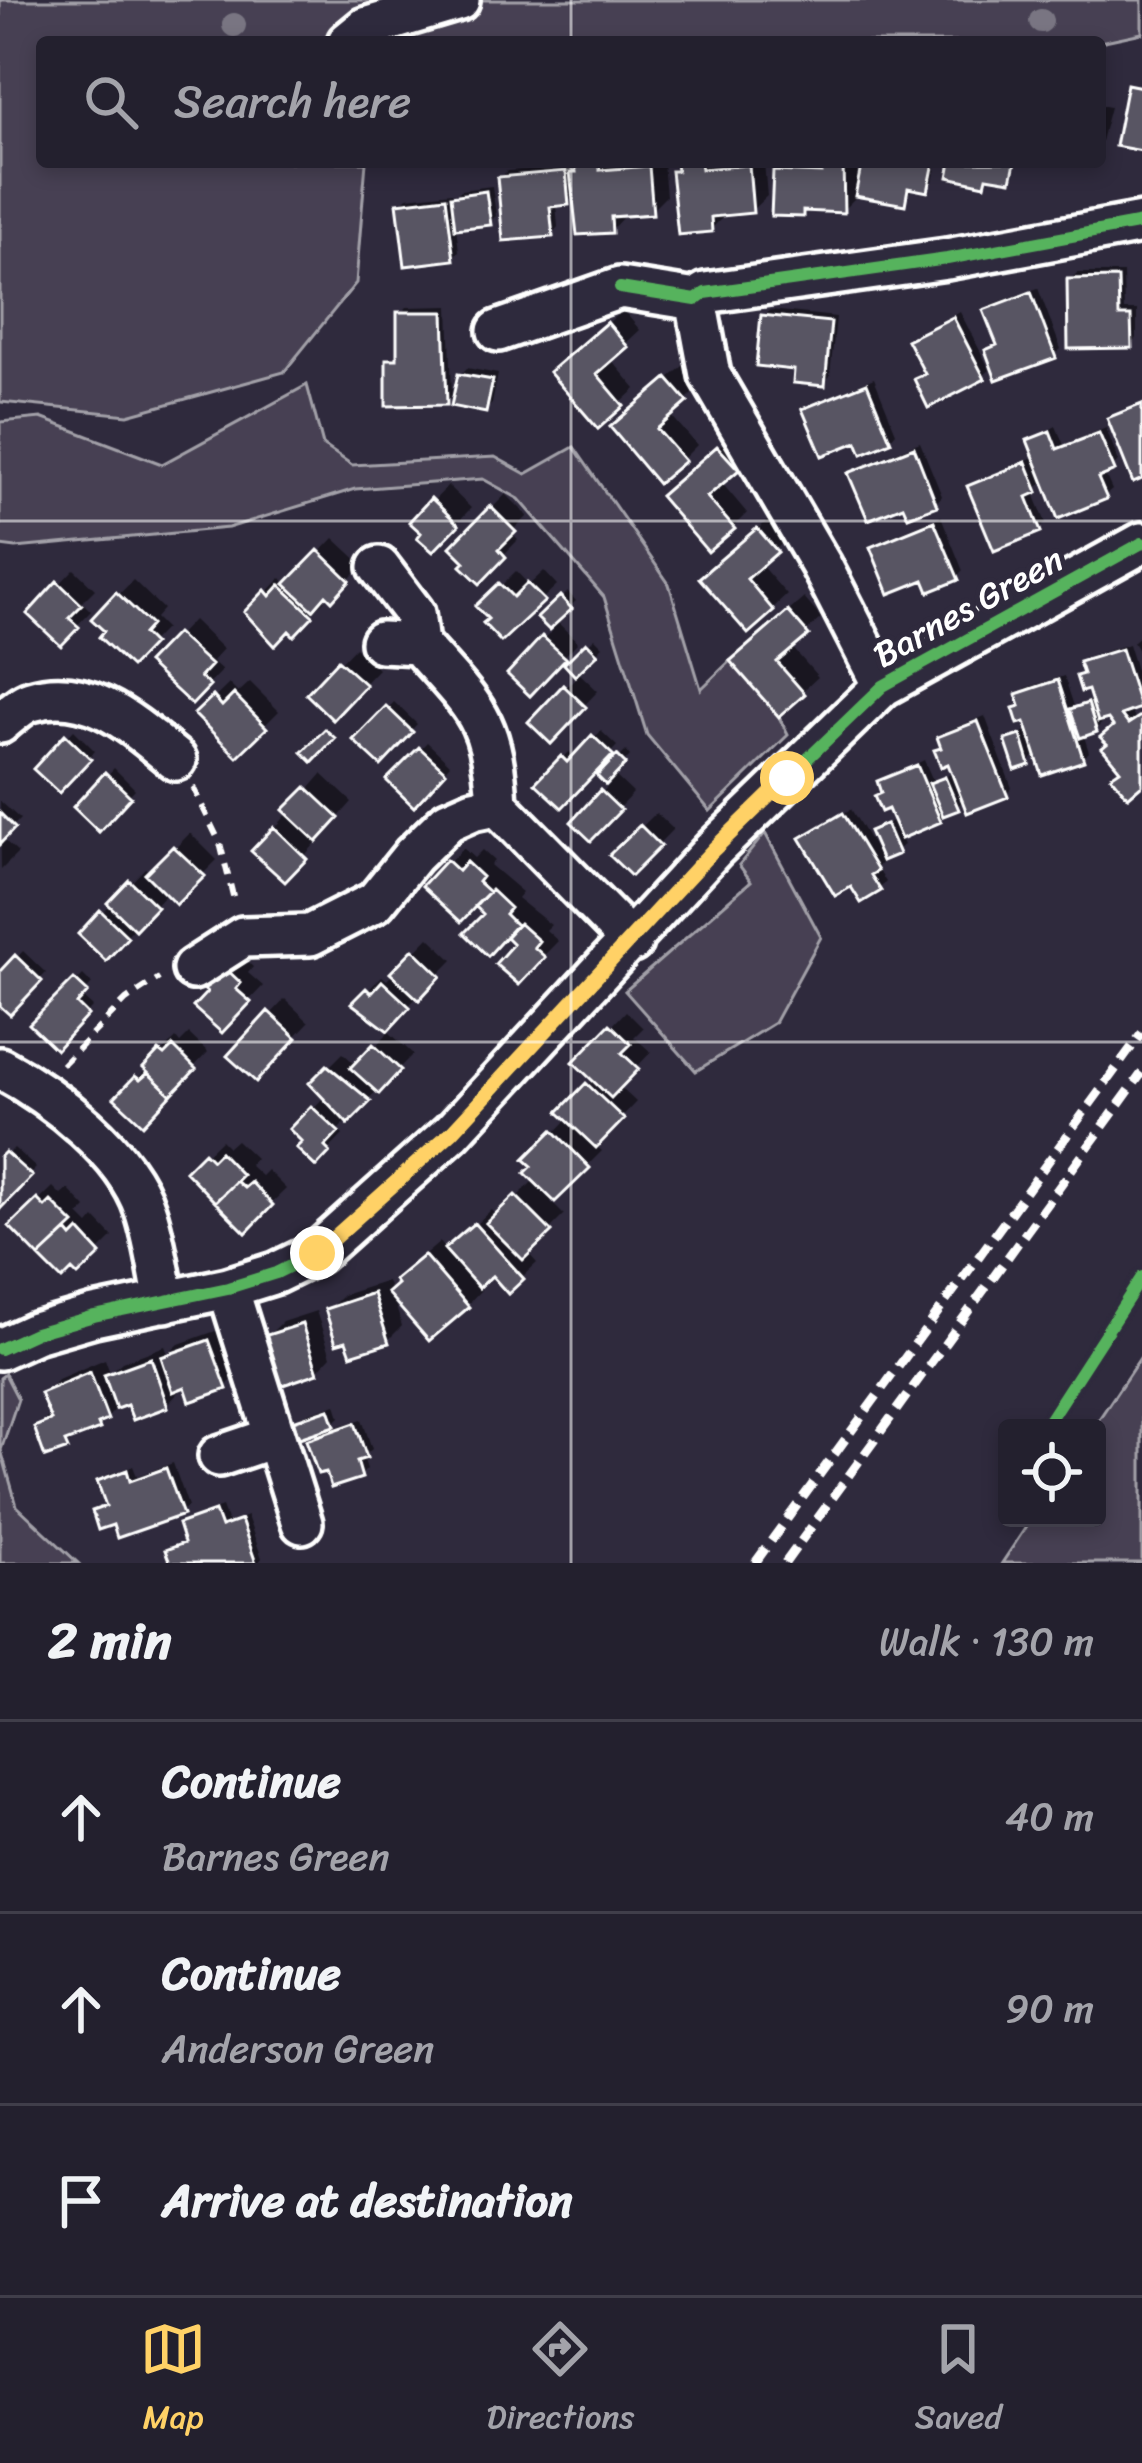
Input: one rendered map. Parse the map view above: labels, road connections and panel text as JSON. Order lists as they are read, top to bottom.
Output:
{
  "streets": {
    "street": ["Barnes Green"]
  },
  "page": {
    "search": "Search here",
    "heading": ["2 min", "Walk · 130 m"],
    "list": [
      ["Continue", "Barnes Green", "40 m"],
      ["Continue", "Anderson Green", "90 m"],
      "Arrive at destination"
    ],
    "nav": ["Map", "Directions", "Saved"]
  }
}
